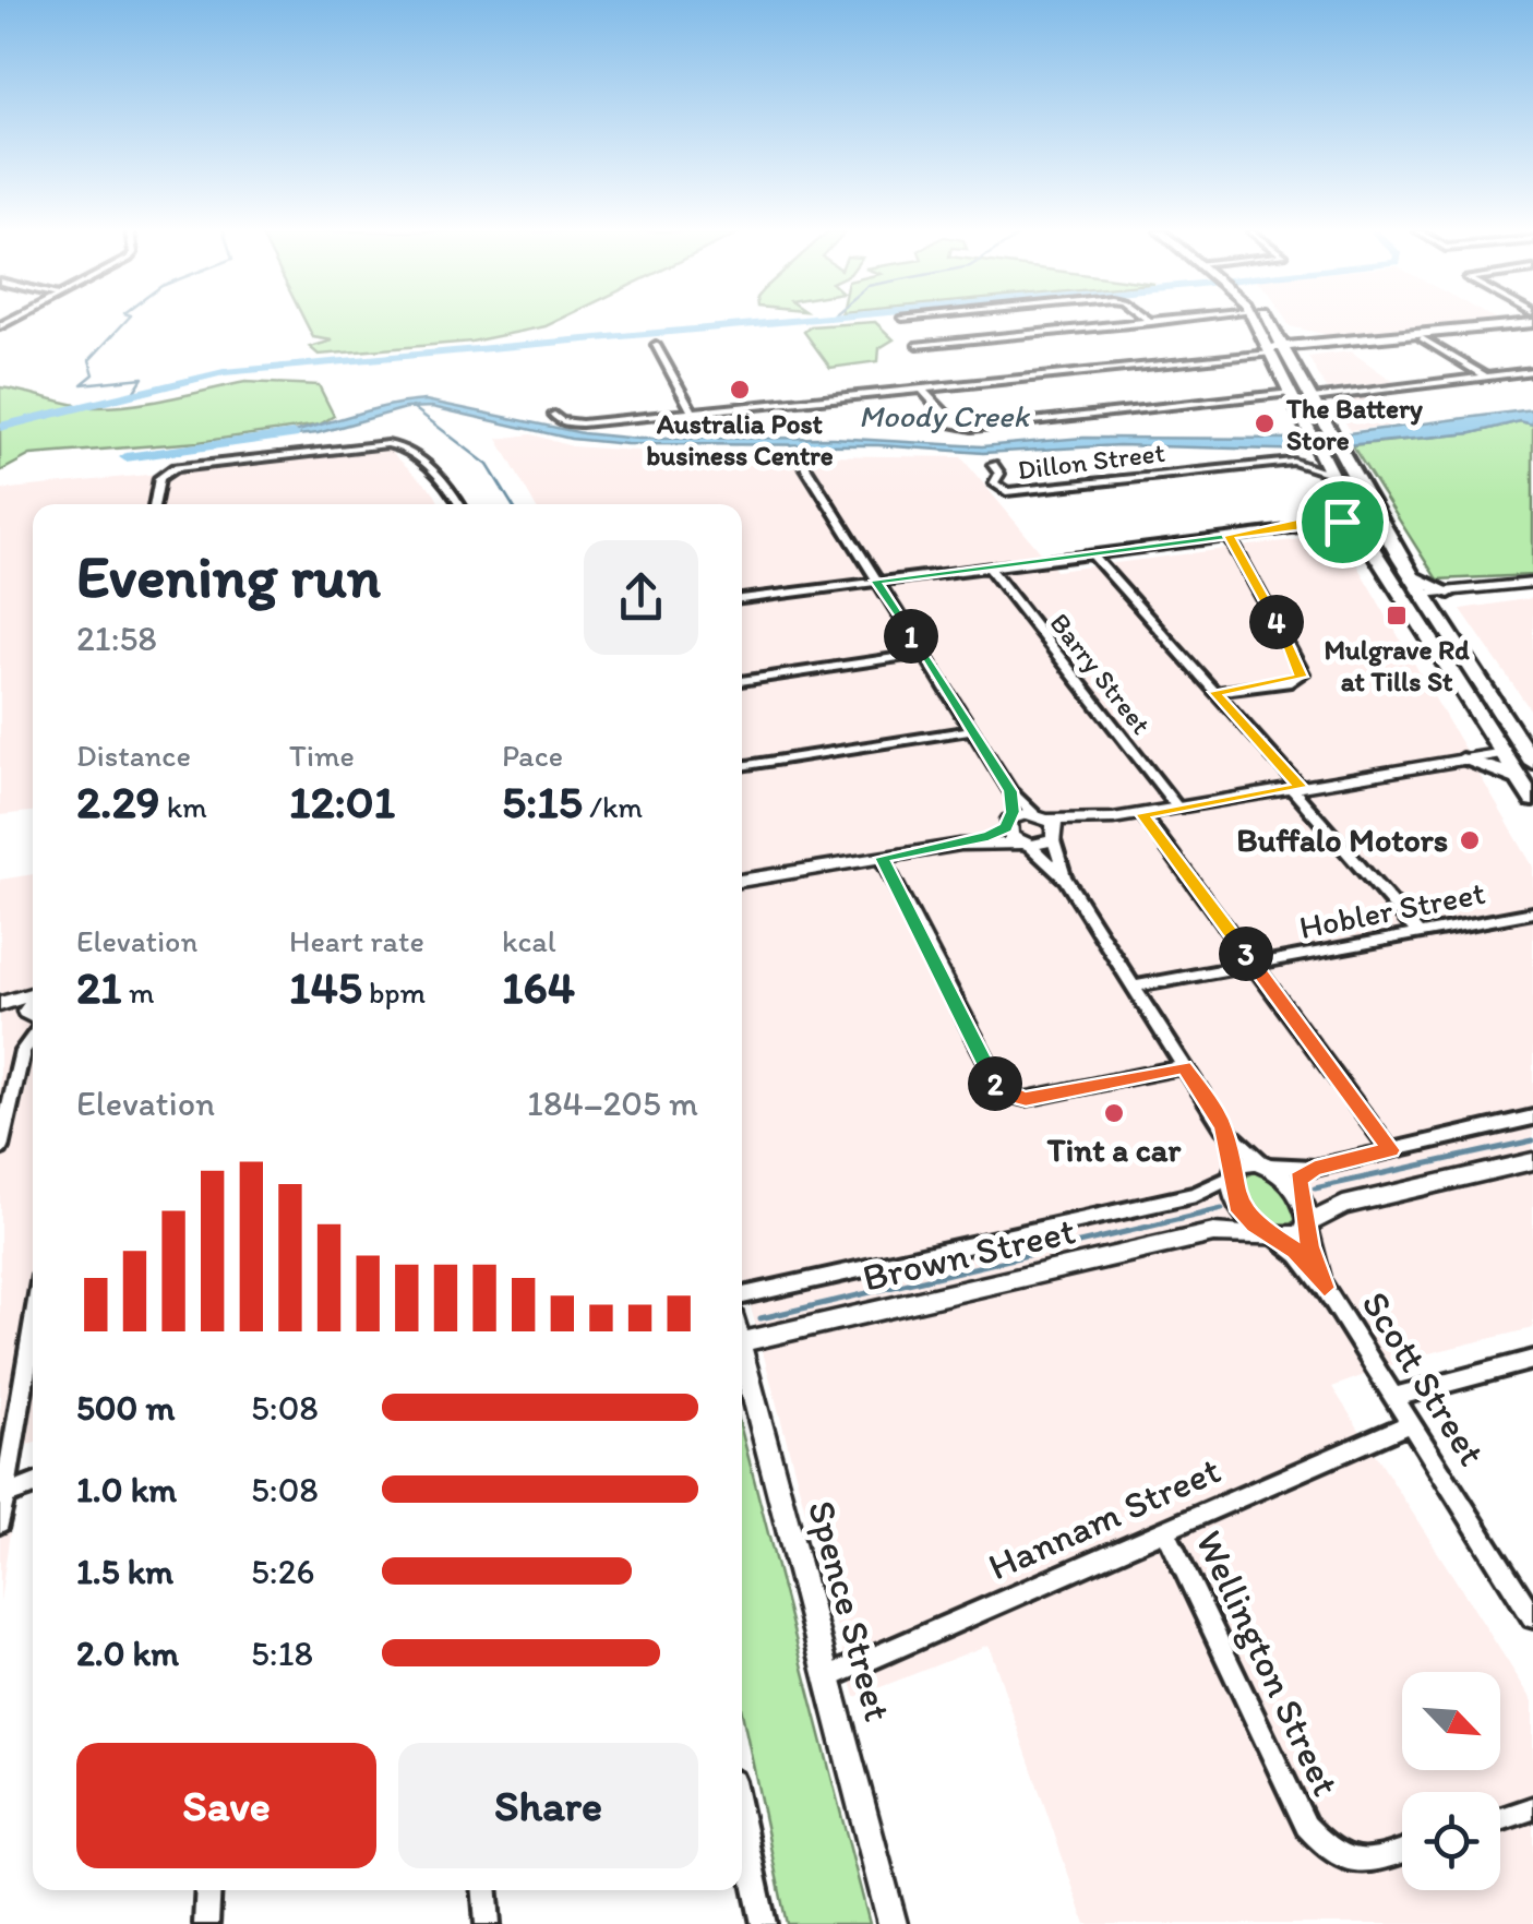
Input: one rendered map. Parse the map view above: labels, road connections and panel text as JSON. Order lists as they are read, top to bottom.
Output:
{
  "streets": {
    "street": [
      "Dillon Street",
      "Barry Street",
      "Hobler Street",
      "Brown Street",
      "Scott Street",
      "Hannam Street",
      "Spence Street",
      "Wellington Street"
    ]
  },
  "crossings": [
    ["Brown Street", "Scott Street"],
    ["Scott Street", "Hannam Street"],
    ["Hannam Street", "Spence Street"],
    ["Hannam Street", "Wellington Street"]
  ],
  "water": ["Moody Creek"],
  "places": {
    "other": [
      "Australia Post business Centre",
      "The Battery Store",
      "Buffalo Motors",
      "Tint a car"
    ],
    "transit": ["Mulgrave Rd at Tills St"]
  },
  "north": "bottom right",
  "page": {
    "heading": ["Evening run", "21:58"],
    "pins": [
      "4",
      "1",
      "3",
      "2"
    ],
    "stats": [
      ["Distance", "2.29 km"],
      ["Time", "12:01"],
      ["Pace", "5:15 /km"],
      ["Elevation", "21 m"],
      ["Heart rate", "145 bpm"],
      ["kcal", "164"]
    ],
    "chart": ["Elevation", "184–205 m"],
    "list": [
      {
        "name": "500 m",
        "note": "5:08"
      },
      {
        "name": "1.0 km",
        "note": "5:08"
      },
      {
        "name": "1.5 km",
        "note": "5:26"
      },
      {
        "name": "2.0 km",
        "note": "5:18"
      }
    ],
    "buttons": ["Save", "Share"]
  }
}
